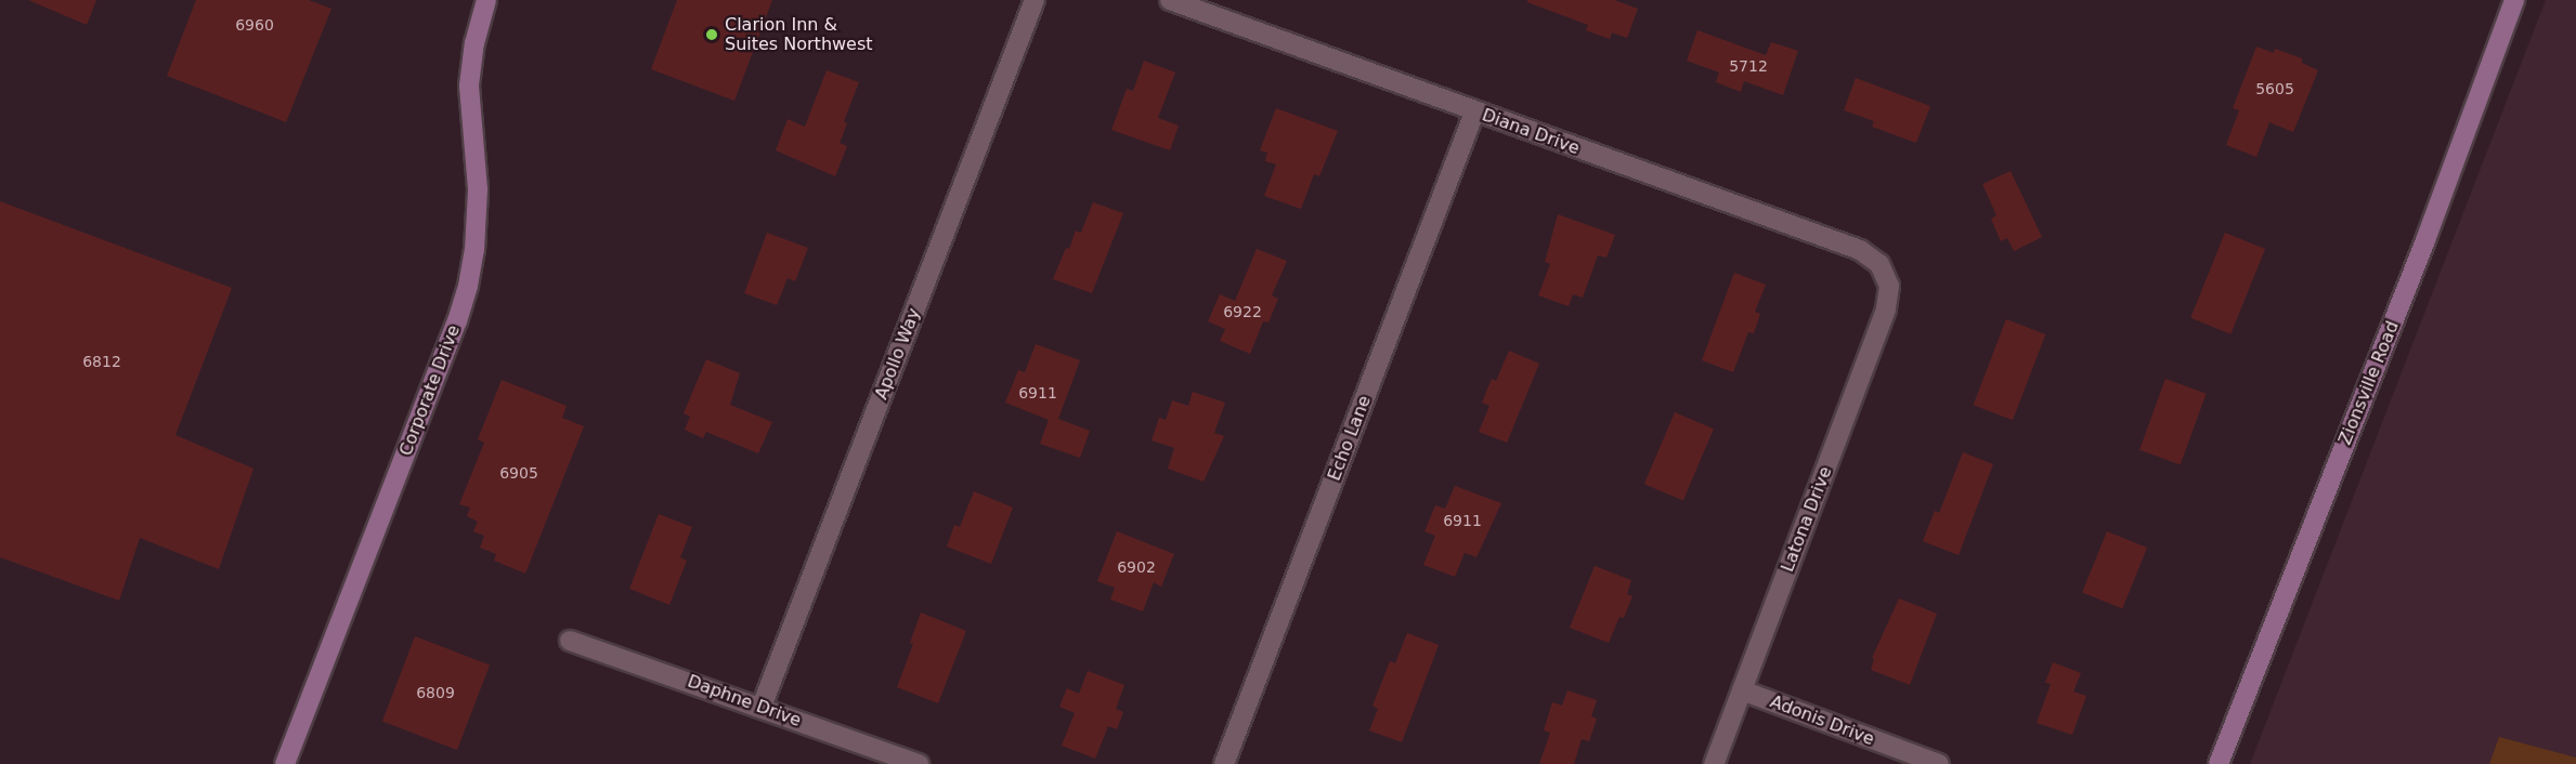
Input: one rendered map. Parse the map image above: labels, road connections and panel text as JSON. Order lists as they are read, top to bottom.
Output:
{
  "streets": {
    "street": [
      "Diana Drive",
      "Apollo Way",
      "Zionsville Road",
      "Corporate Drive",
      "Echo Lane",
      "Latona Drive",
      "Daphne Drive",
      "Adonis Drive"
    ]
  },
  "crossings": [
    ["Diana Drive", "Echo Lane"],
    ["Diana Drive", "Latona Drive"],
    ["Apollo Way", "Daphne Drive"],
    ["Latona Drive", "Adonis Drive"]
  ],
  "places": ["Clarion Inn & Suites Northwest"],
  "house_numbers": [
    "6960",
    "5712",
    "5605",
    "6922",
    "6812",
    "6911",
    "6905",
    "6911",
    "6902",
    "6809"
  ]
}
